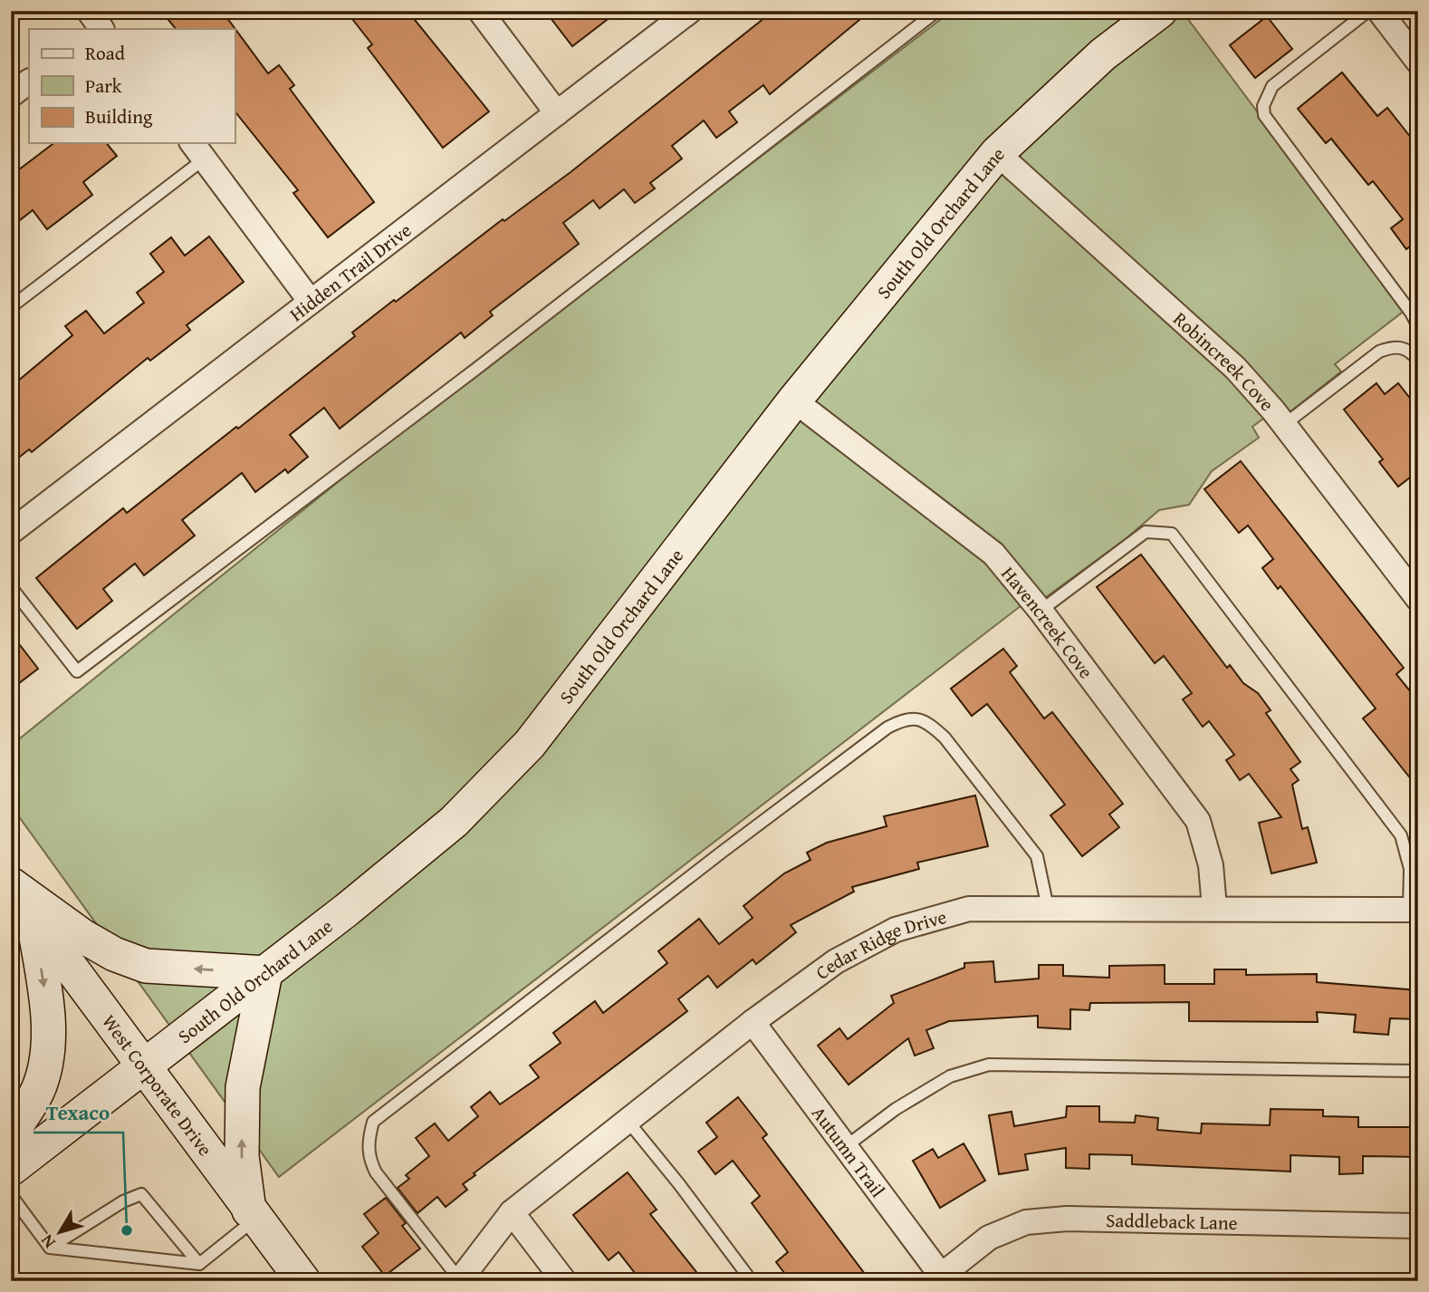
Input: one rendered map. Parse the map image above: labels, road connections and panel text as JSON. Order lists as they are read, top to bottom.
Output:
{
  "streets": {
    "street": [
      "South Old Orchard Lane",
      "Hidden Trail Drive",
      "Robincreek Cove",
      "Havencreek Cove",
      "Cedar Ridge Drive",
      "West Corporate Drive",
      "Autumn Trail",
      "Saddleback Lane"
    ]
  },
  "crossings": [
    ["South Old Orchard Lane", "Robincreek Cove"],
    ["South Old Orchard Lane", "Havencreek Cove"],
    ["South Old Orchard Lane", "West Corporate Drive"],
    ["Havencreek Cove", "Cedar Ridge Drive"],
    ["Cedar Ridge Drive", "Autumn Trail"],
    ["Autumn Trail", "Saddleback Lane"]
  ],
  "places": ["Texaco"],
  "legend": ["Road", "Park", "Building"],
  "north": "bottom left"
}
